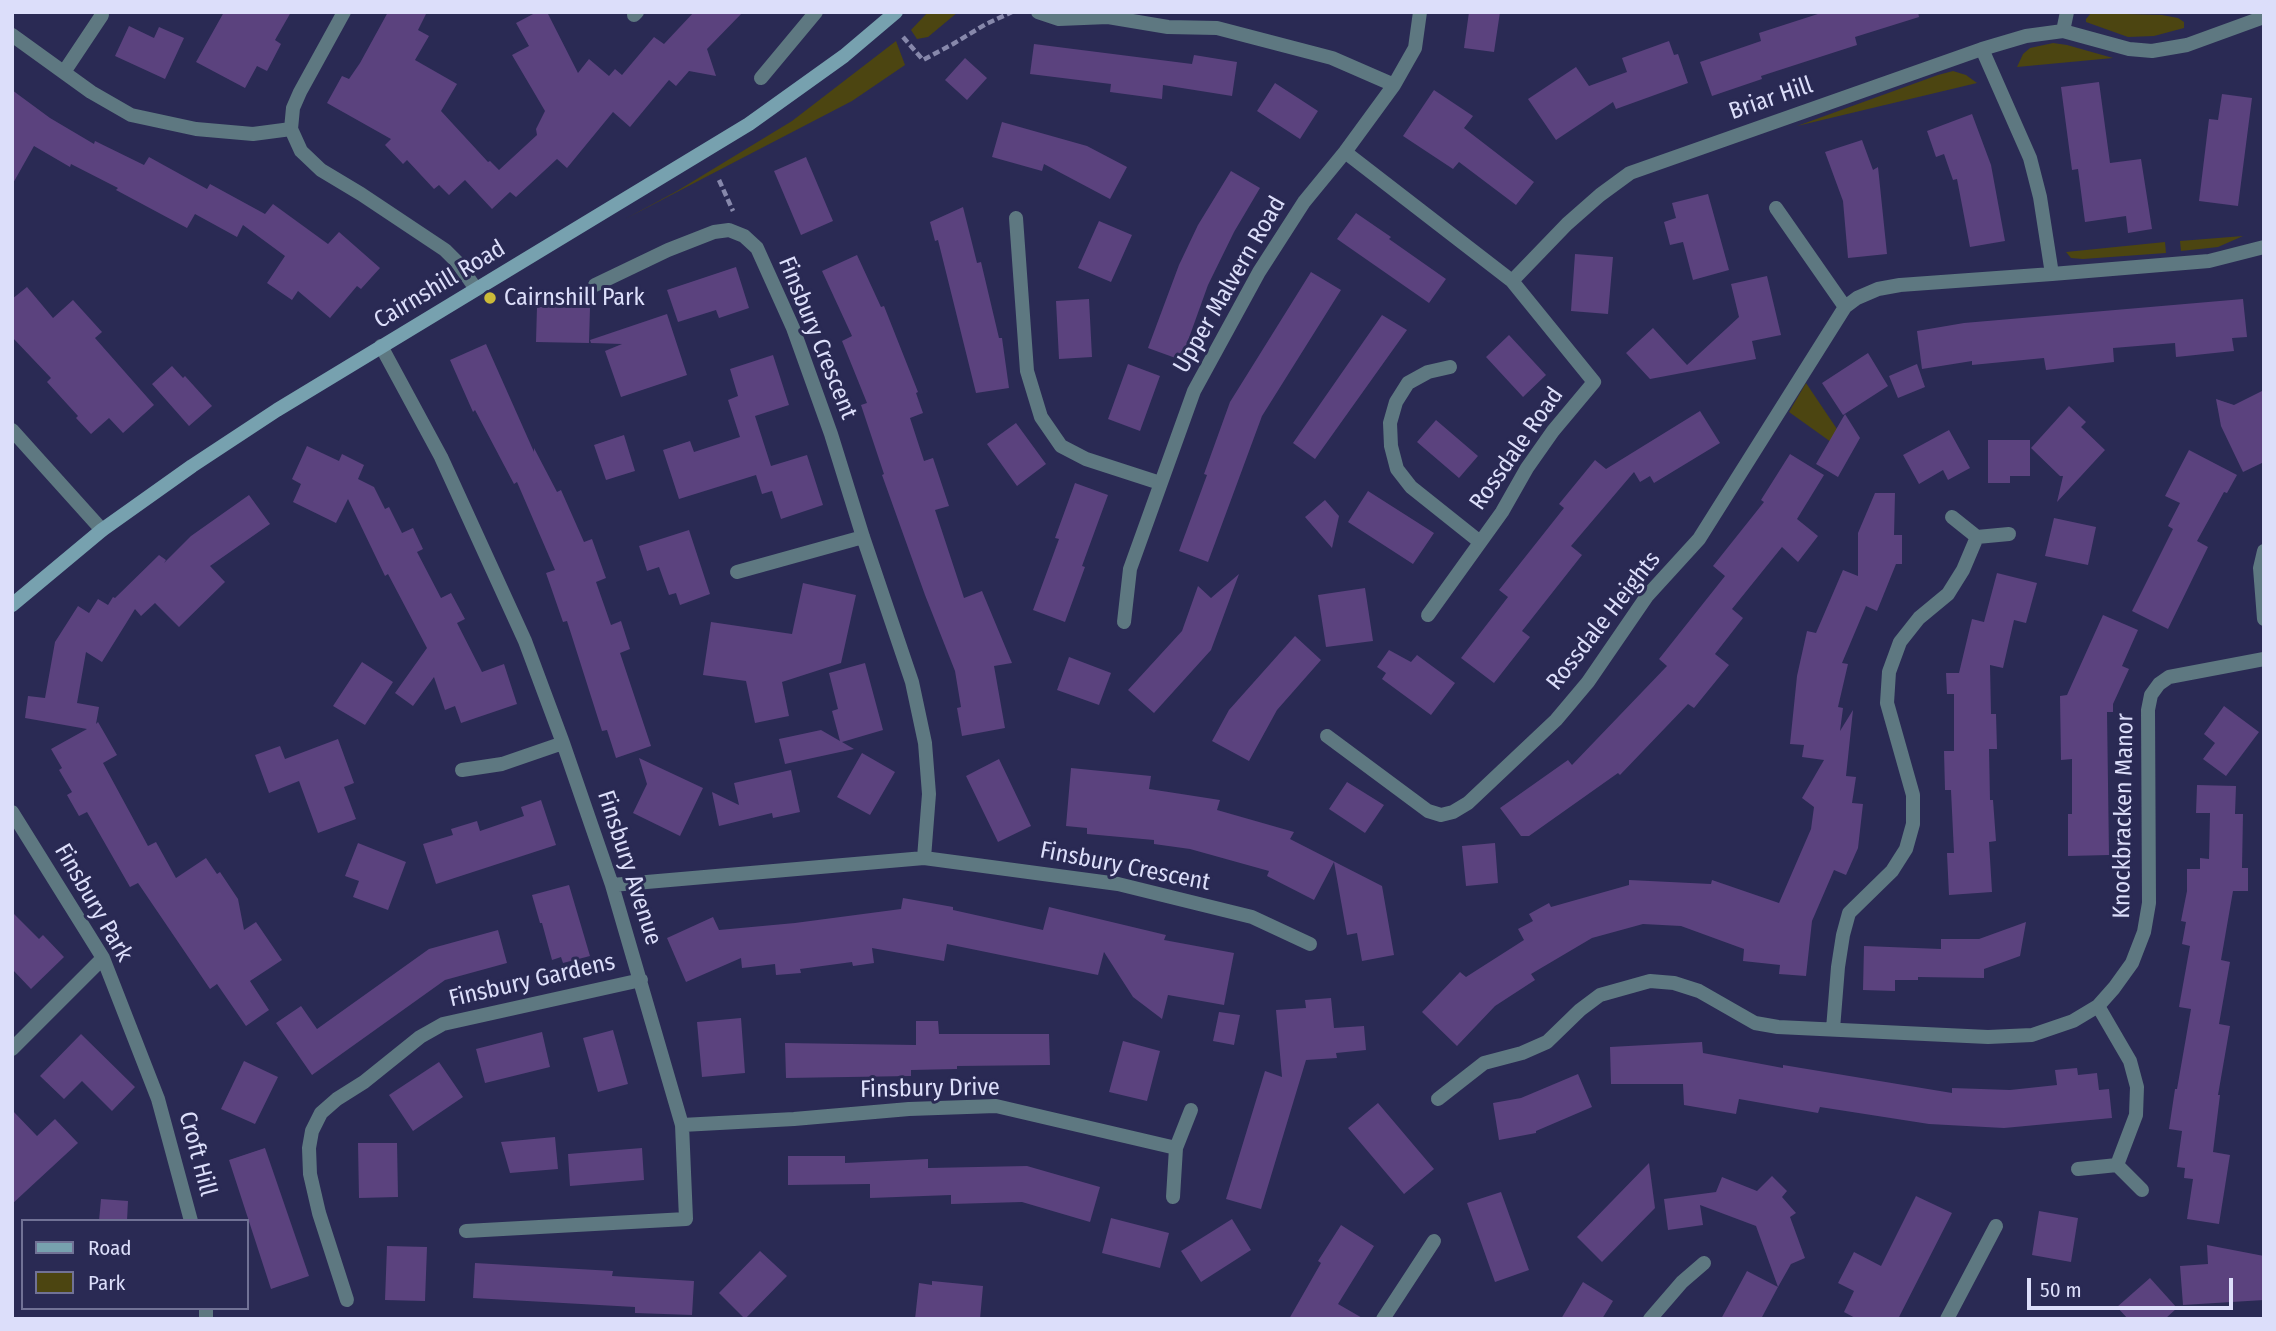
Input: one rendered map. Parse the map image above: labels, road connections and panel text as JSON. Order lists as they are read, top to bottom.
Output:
{
  "streets": {
    "street": [
      "Briar Hill",
      "Cairnshill Road",
      "Upper Malvern Road",
      "Finsbury Crescent",
      "Rossdale Road",
      "Rossdale Heights",
      "Knockbracken Manor",
      "Finsbury Avenue",
      "Finsbury Park",
      "Finsbury Gardens",
      "Finsbury Drive",
      "Croft Hill"
    ]
  },
  "crossings": [
    ["Briar Hill", "Rossdale Road"],
    ["Cairnshill Road", "Finsbury Avenue"],
    ["Upper Malvern Road", "Rossdale Road"],
    ["Finsbury Crescent", "Finsbury Avenue"],
    ["Finsbury Avenue", "Finsbury Gardens"],
    ["Finsbury Avenue", "Finsbury Drive"],
    ["Finsbury Park", "Croft Hill"]
  ],
  "places": ["Cairnshill Park"],
  "legend": ["Road", "Park"],
  "scale_bar": "50 m"
}
